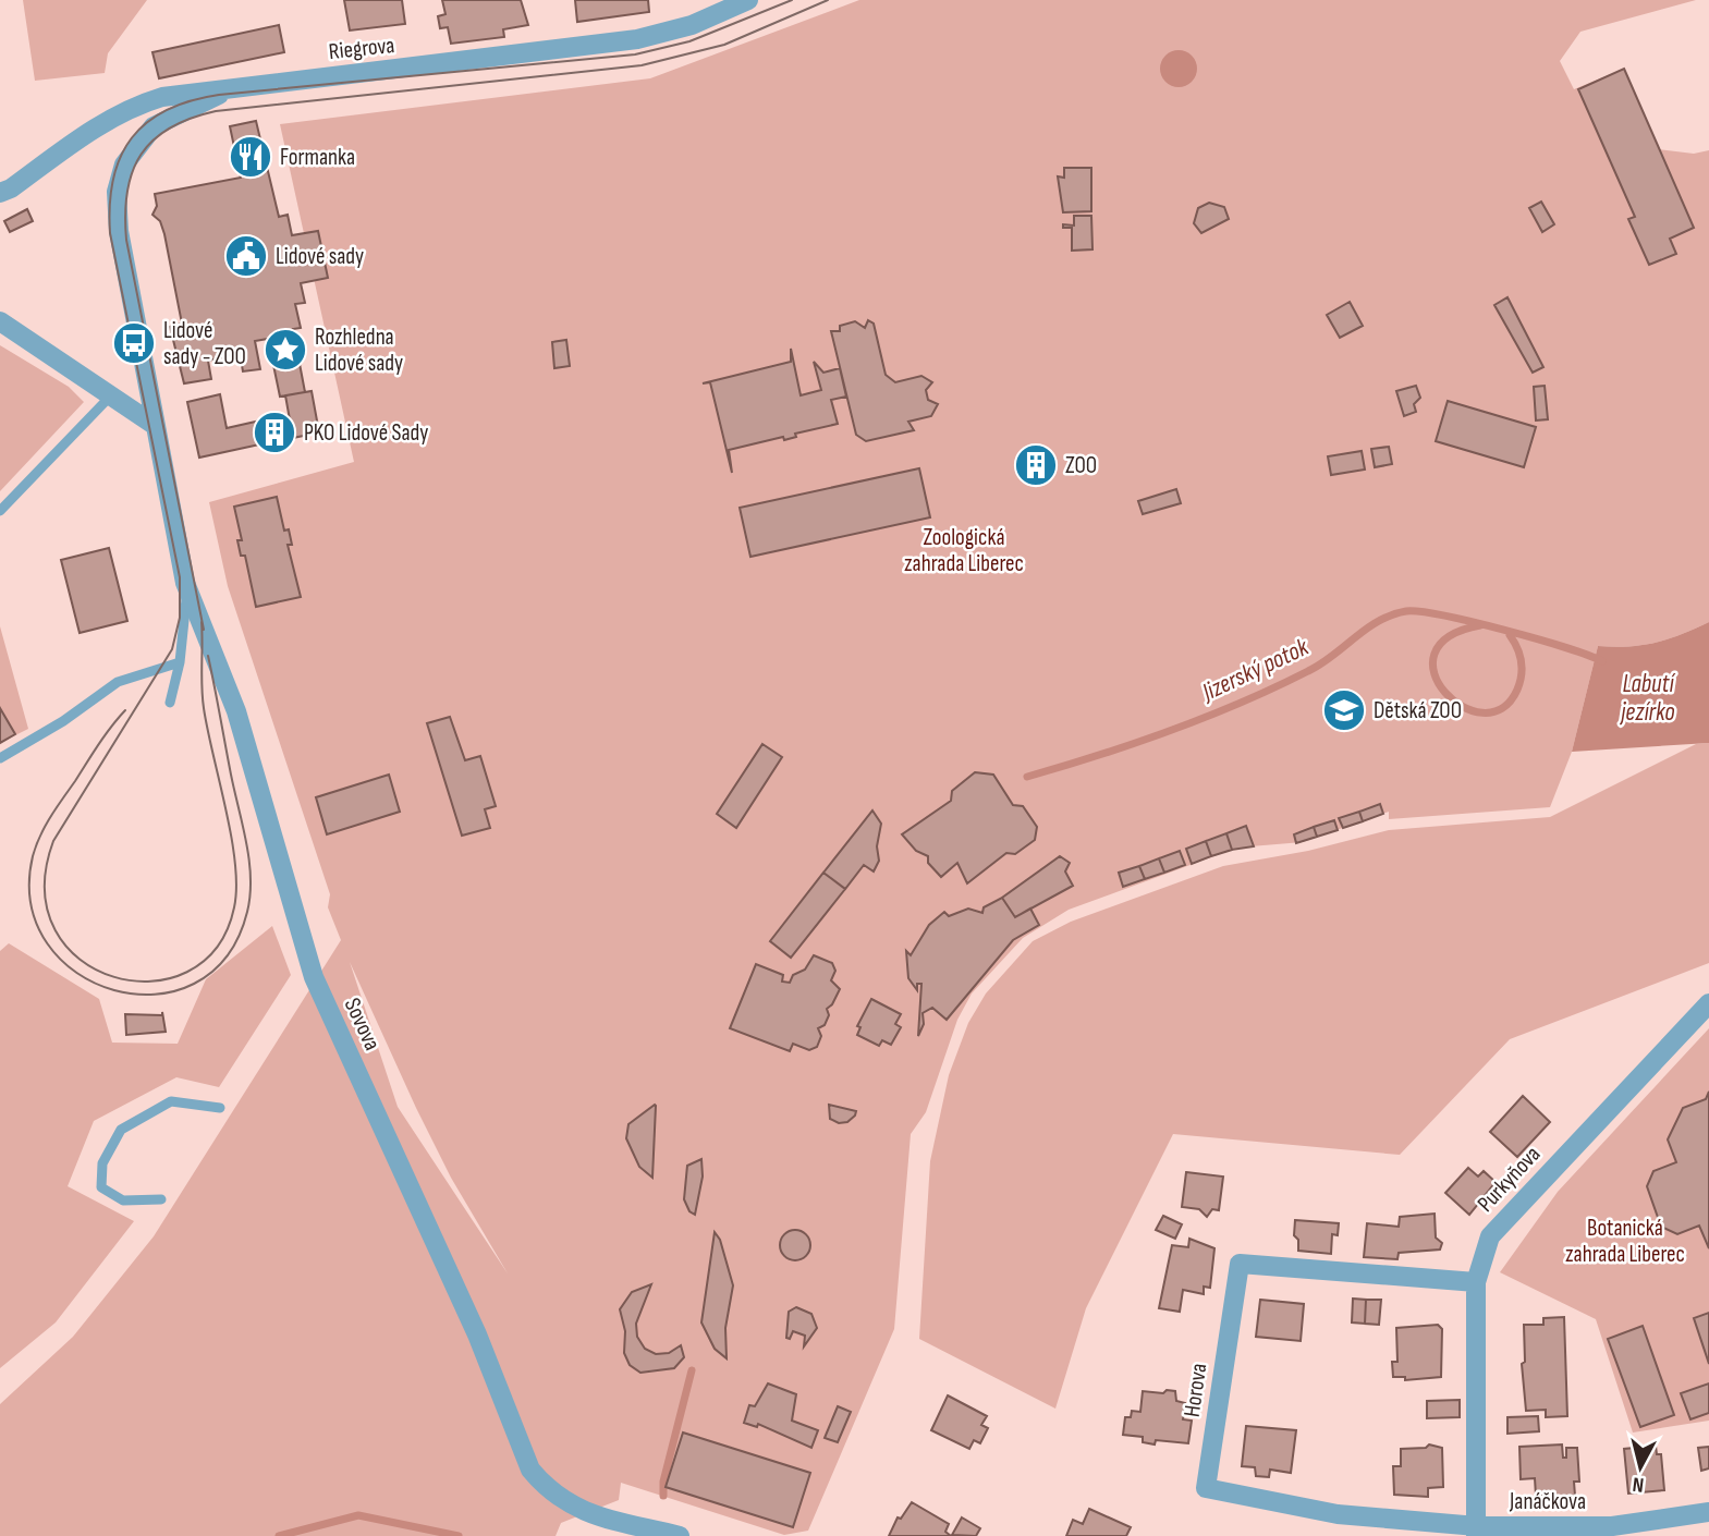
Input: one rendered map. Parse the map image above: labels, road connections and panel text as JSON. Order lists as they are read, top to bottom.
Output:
{
  "streets": {
    "street": [
      "Riegrova",
      "Sovova",
      "Purkyňova",
      "Horova",
      "Janáčkova"
    ]
  },
  "crossings": [
    ["Purkyňova", "Horova"],
    ["Purkyňova", "Janáčkova"],
    ["Horova", "Janáčkova"]
  ],
  "water": ["Jizerský potok", "Labutí jezírko"],
  "parks": ["Zoologická zahrada Liberec", "Botanická zahrada Liberec"],
  "places": {
    "restaurant": ["Formanka"],
    "public building": ["Lidové sady"],
    "bus stop": ["Lidové sady - ZOO"],
    "place": ["Rozhledna Lidové sady"],
    "building": ["PKO Lidové Sady", "ZOO"],
    "school or university": ["Dětská ZOO"]
  },
  "north": "bottom"
}
